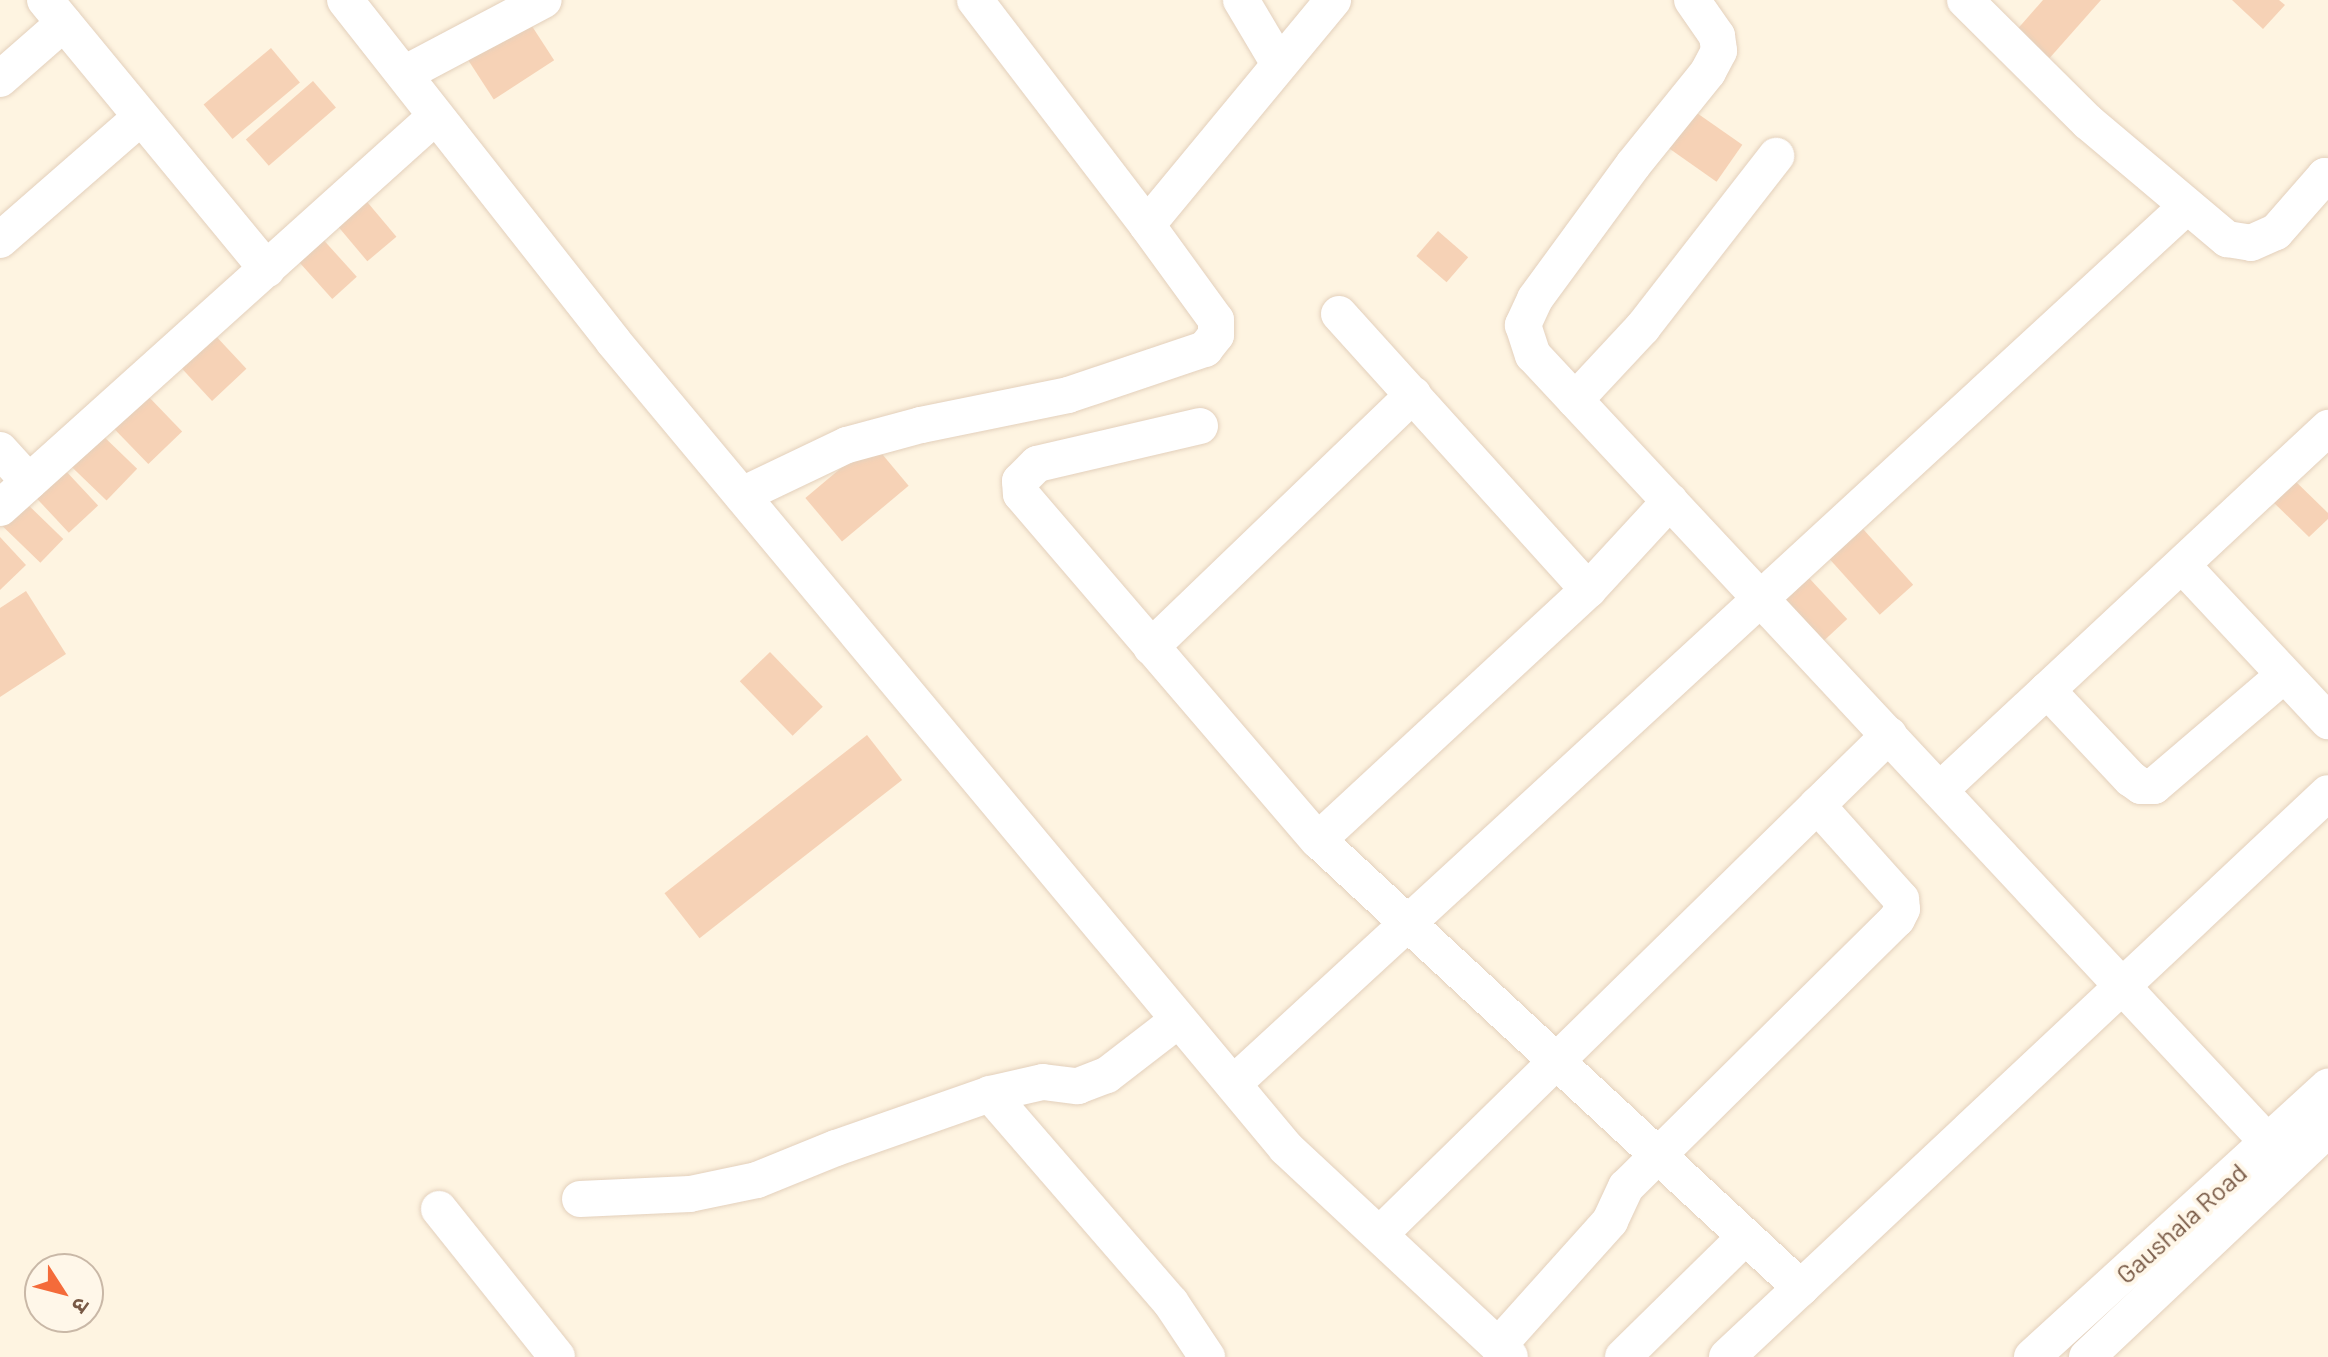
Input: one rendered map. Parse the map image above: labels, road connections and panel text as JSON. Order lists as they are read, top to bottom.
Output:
{
  "streets": {
    "street": ["Gaushala Road"]
  },
  "north": "bottom right"
}
